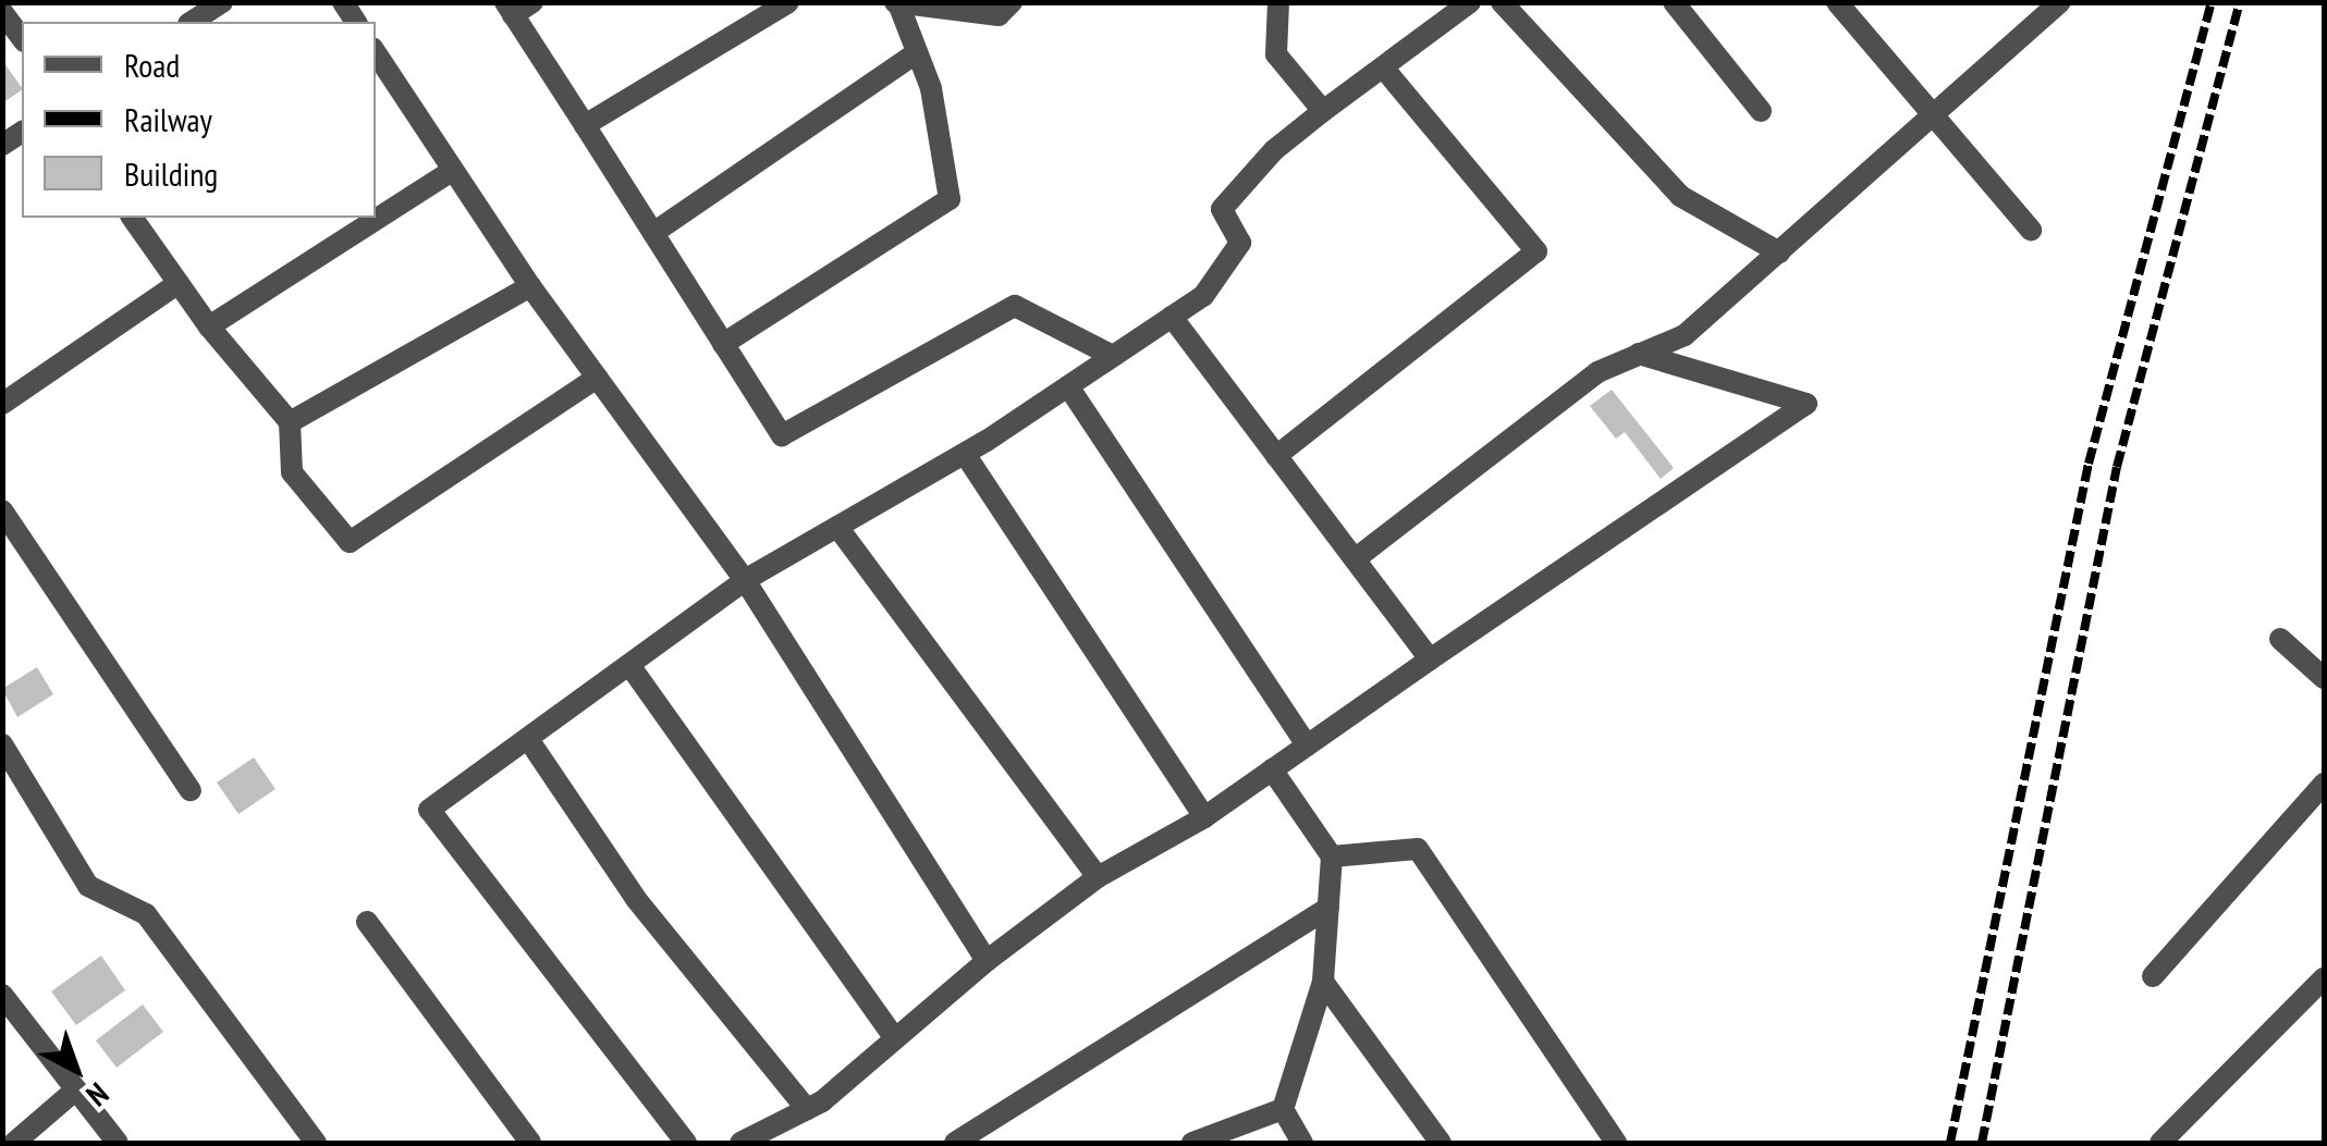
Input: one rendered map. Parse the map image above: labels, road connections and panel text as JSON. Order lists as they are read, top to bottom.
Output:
{
  "legend": ["Road", "Railway", "Building"],
  "north": "bottom right"
}
